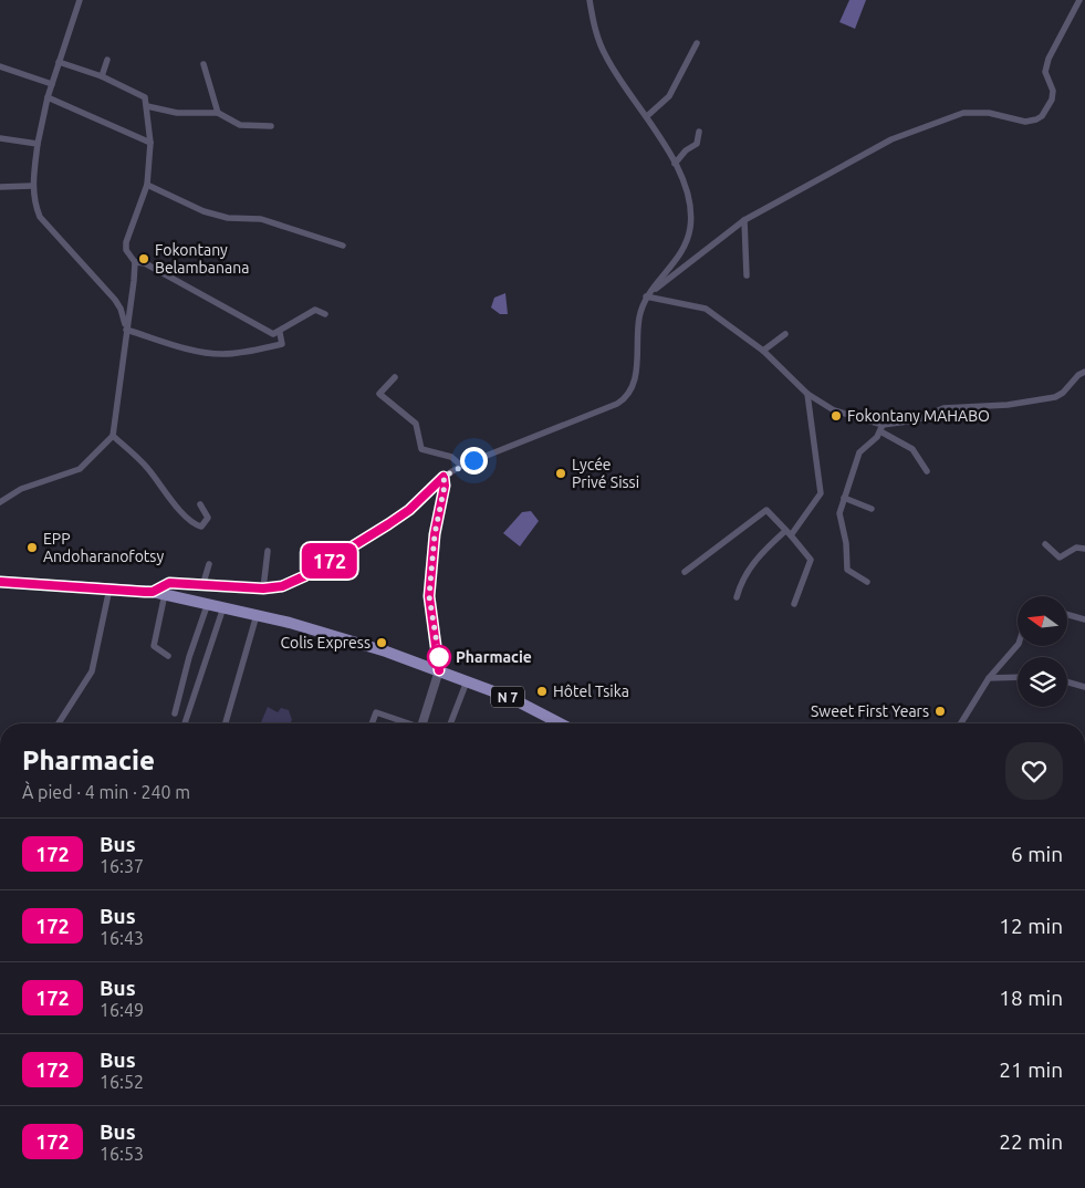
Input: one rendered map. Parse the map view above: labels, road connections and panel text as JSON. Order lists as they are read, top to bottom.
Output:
{
  "streets": {
    "main road": ["N 7"]
  },
  "places": [
    "Fokontany Belambanana",
    "Fokontany MAHABO",
    "Lycée Privé Sissi",
    "EPP Andoharanofotsy",
    "Colis Express",
    "Pharmacie",
    "Hôtel Tsika",
    "Sweet First Years"
  ],
  "lines": ["bus line 172"],
  "north": "left",
  "page": {
    "on_map": "172",
    "heading": ["Pharmacie", "À pied · 4 min · 240 m"],
    "list": [
      {
        "mark": "172",
        "name": "Bus",
        "note": "16:37",
        "value": "6 min"
      },
      {
        "mark": "172",
        "name": "Bus",
        "note": "16:43",
        "value": "12 min"
      },
      {
        "mark": "172",
        "name": "Bus",
        "note": "16:49",
        "value": "18 min"
      },
      {
        "mark": "172",
        "name": "Bus",
        "note": "16:52",
        "value": "21 min"
      },
      {
        "mark": "172",
        "name": "Bus",
        "note": "16:53",
        "value": "22 min"
      }
    ]
  }
}
